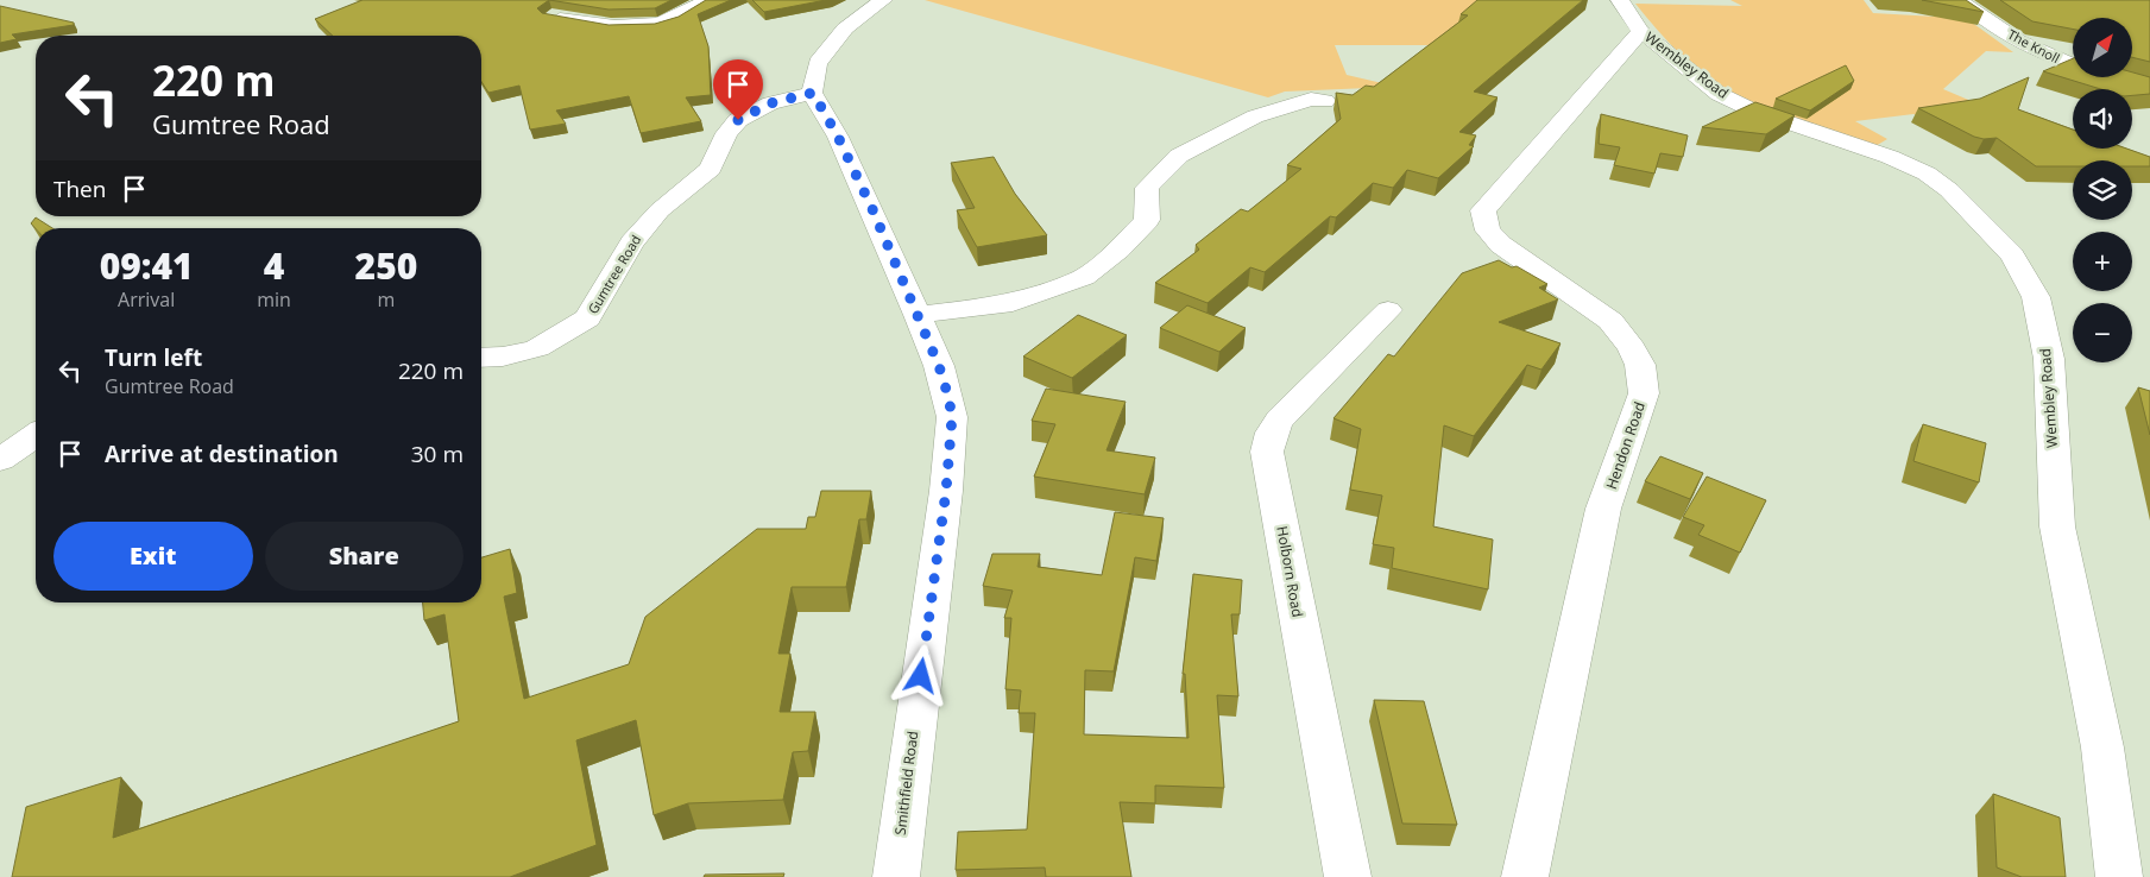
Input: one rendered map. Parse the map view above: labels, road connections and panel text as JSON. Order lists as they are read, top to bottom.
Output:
{
  "streets": {
    "street": [
      "The Knoll",
      "Wembley Road",
      "Gumtree Road",
      "Hendon Road",
      "Holborn Road",
      "Smithfield Road"
    ]
  },
  "crossings": [
    ["Wembley Road", "Hendon Road"],
    ["Gumtree Road", "Smithfield Road"]
  ],
  "north": "top right",
  "page": {
    "map_buttons": ["+", "−"],
    "turn": ["220 m", "Gumtree Road"],
    "then": "Then",
    "eta": [
      "09:41",
      "Arrival",
      "4",
      "min",
      "250",
      "m"
    ],
    "list": [
      {
        "name": "Turn left",
        "note": "Gumtree Road",
        "value": "220 m"
      },
      {
        "name": "Arrive at destination",
        "value": "30 m"
      }
    ],
    "buttons": ["Exit", "Share"]
  }
}
